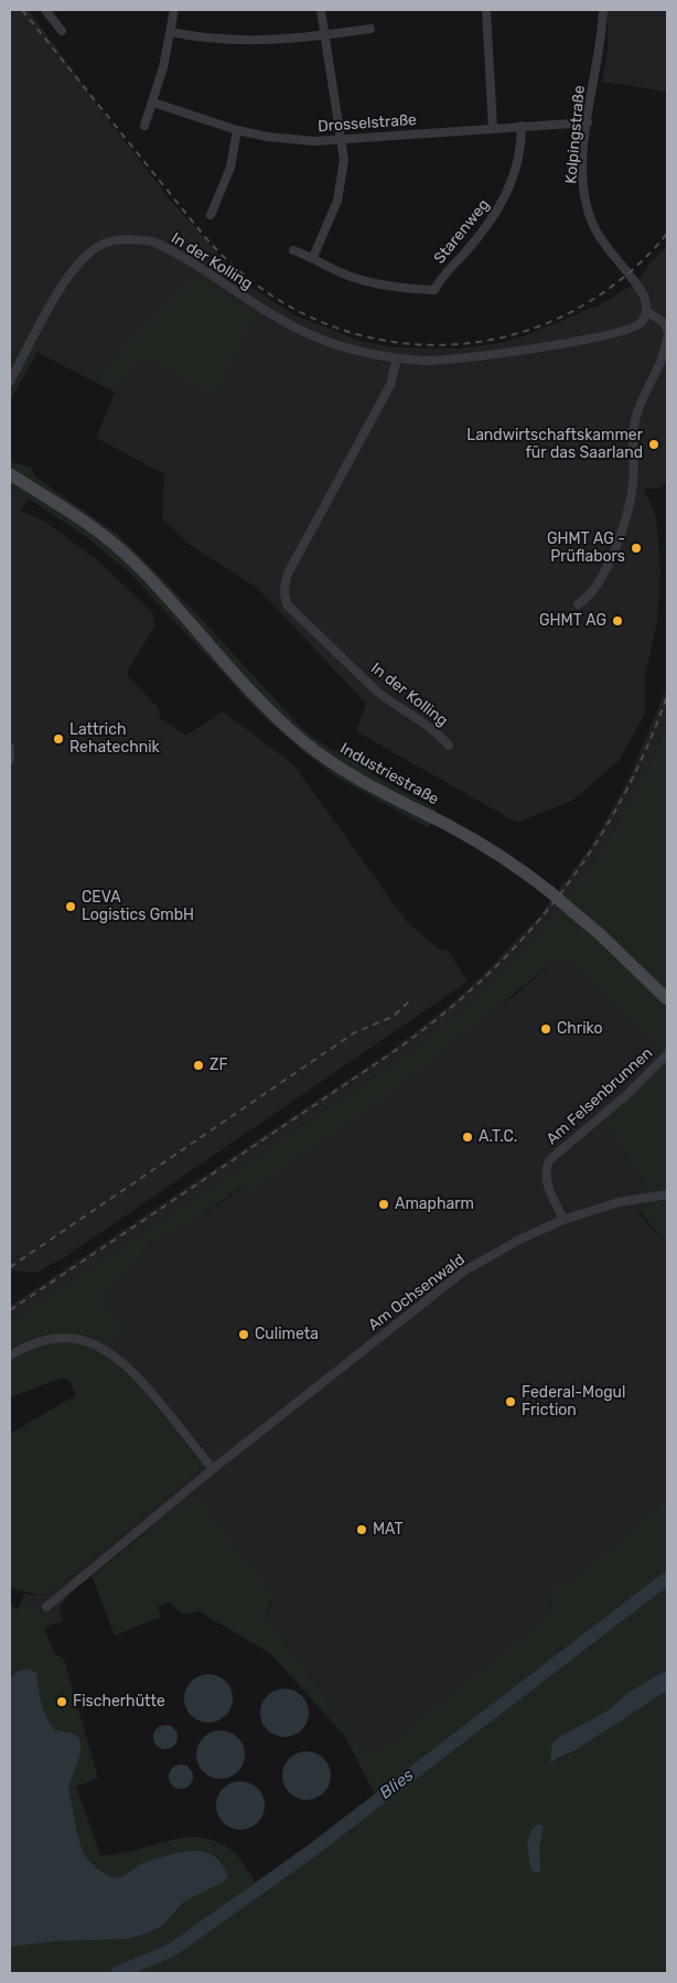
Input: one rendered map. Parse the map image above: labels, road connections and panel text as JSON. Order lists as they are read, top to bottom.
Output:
{
  "streets": {
    "street": [
      "Drosselstraße",
      "Kolpingstraße",
      "Starenweg",
      "In der Kolling",
      "Industriestraße",
      "Am Felsenbrunnen",
      "Am Ochsenwald"
    ]
  },
  "crossings": [
    ["Drosselstraße", "Kolpingstraße"],
    ["Drosselstraße", "Starenweg"],
    ["Kolpingstraße", "In der Kolling"],
    ["Am Felsenbrunnen", "Am Ochsenwald"]
  ],
  "water": ["Blies"],
  "places": [
    "Landwirtschaftskammer für das Saarland",
    "GHMT AG - Prüflabors",
    "GHMT AG",
    "Lattrich Rehatechnik",
    "CEVA Logistics GmbH",
    "Chriko",
    "ZF",
    "A.T.C.",
    "Amapharm",
    "Culimeta",
    "Federal-Mogul Friction",
    "MAT",
    "Fischerhütte"
  ]
}
